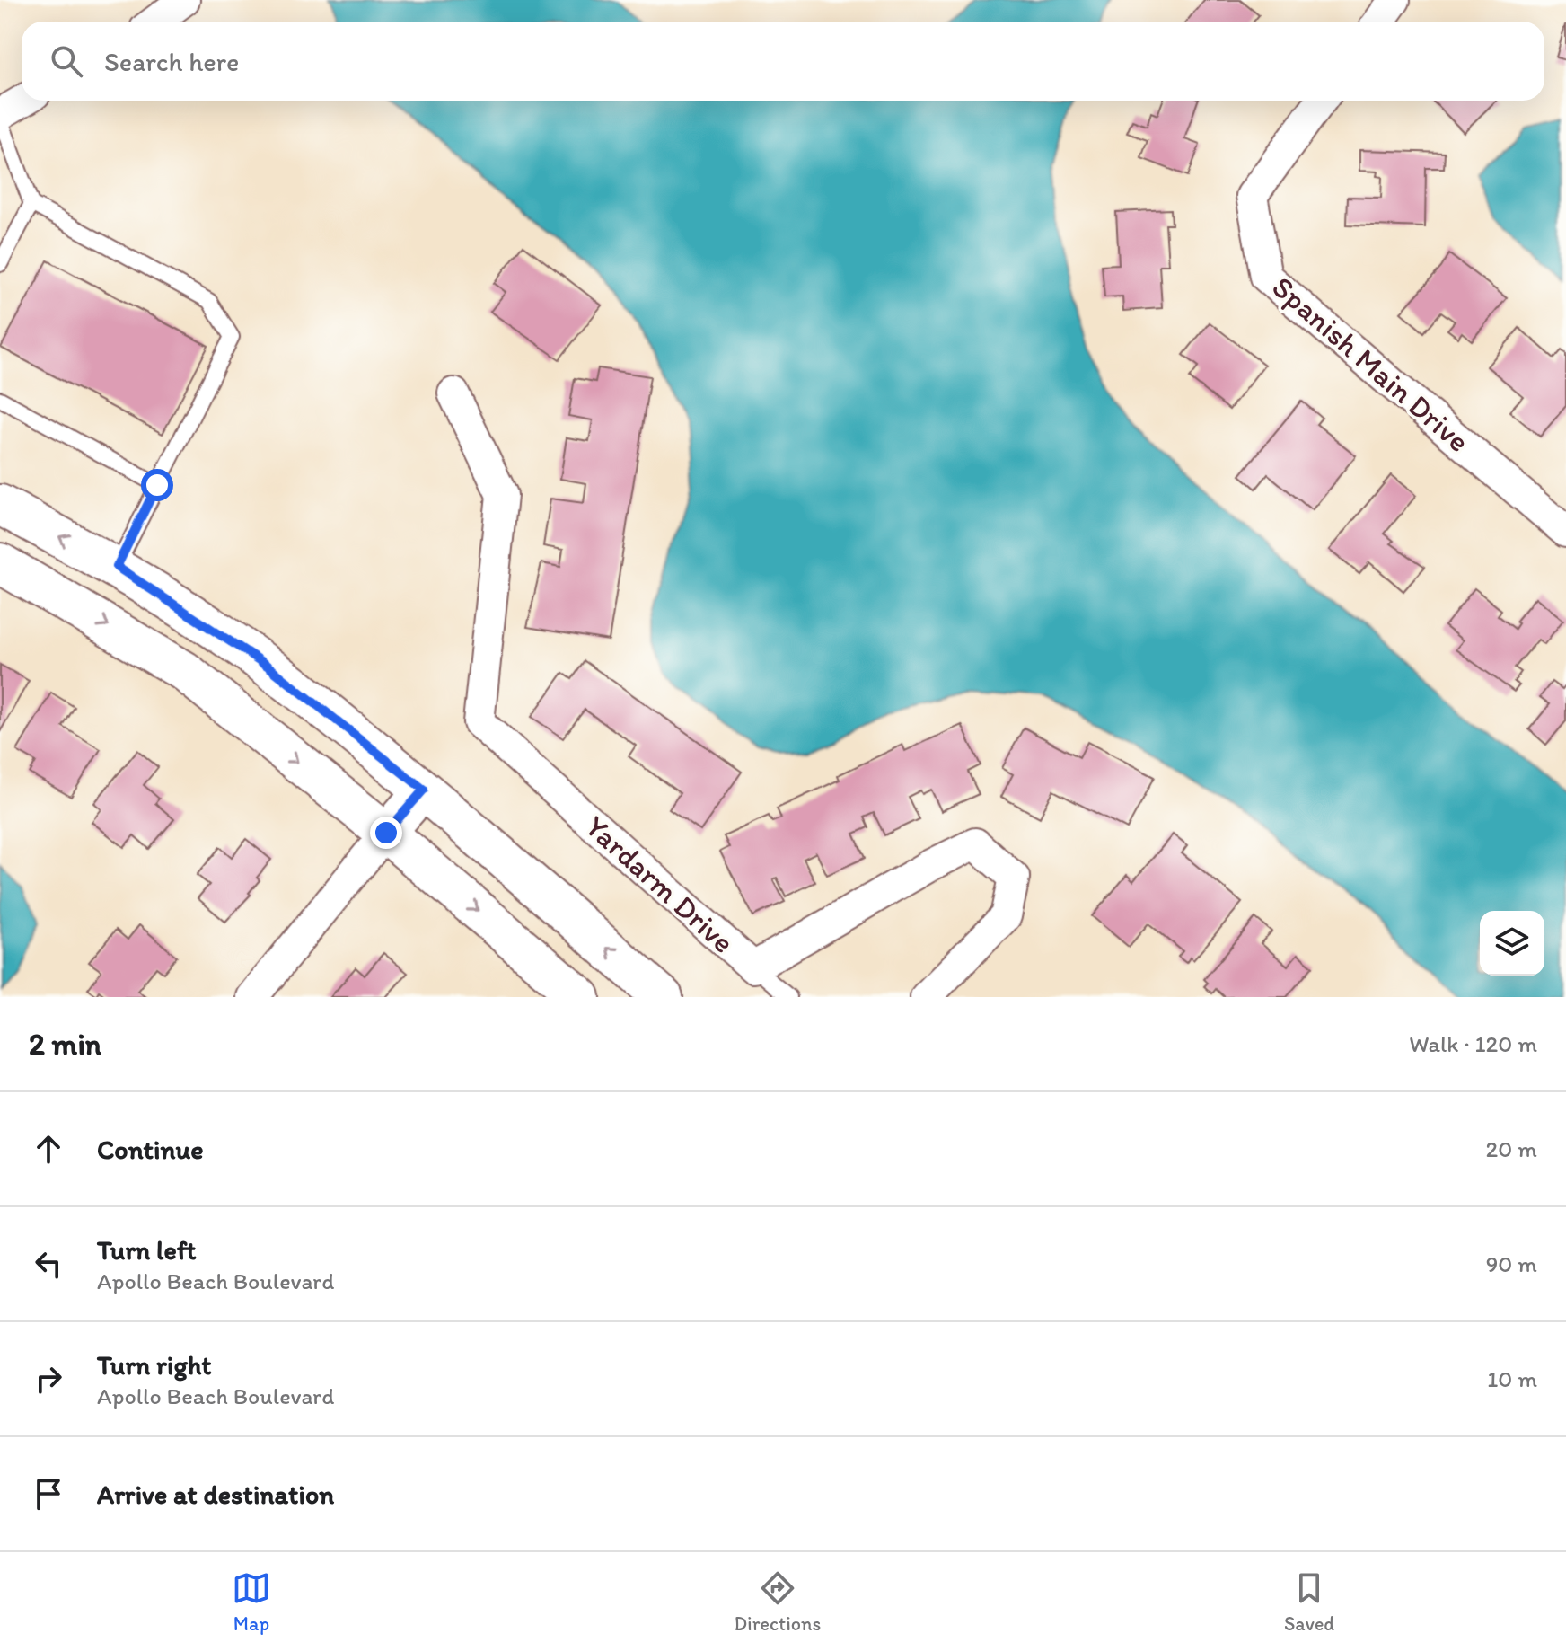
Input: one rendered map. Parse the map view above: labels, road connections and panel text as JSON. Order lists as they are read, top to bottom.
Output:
{
  "streets": {
    "street": ["Spanish Main Drive", "Yardarm Drive"]
  },
  "page": {
    "search": "Search here",
    "heading": ["2 min", "Walk · 120 m"],
    "list": [
      ["Continue", "20 m"],
      ["Turn left", "Apollo Beach Boulevard", "90 m"],
      ["Turn right", "Apollo Beach Boulevard", "10 m"],
      "Arrive at destination"
    ],
    "nav": ["Map", "Directions", "Saved"]
  }
}
